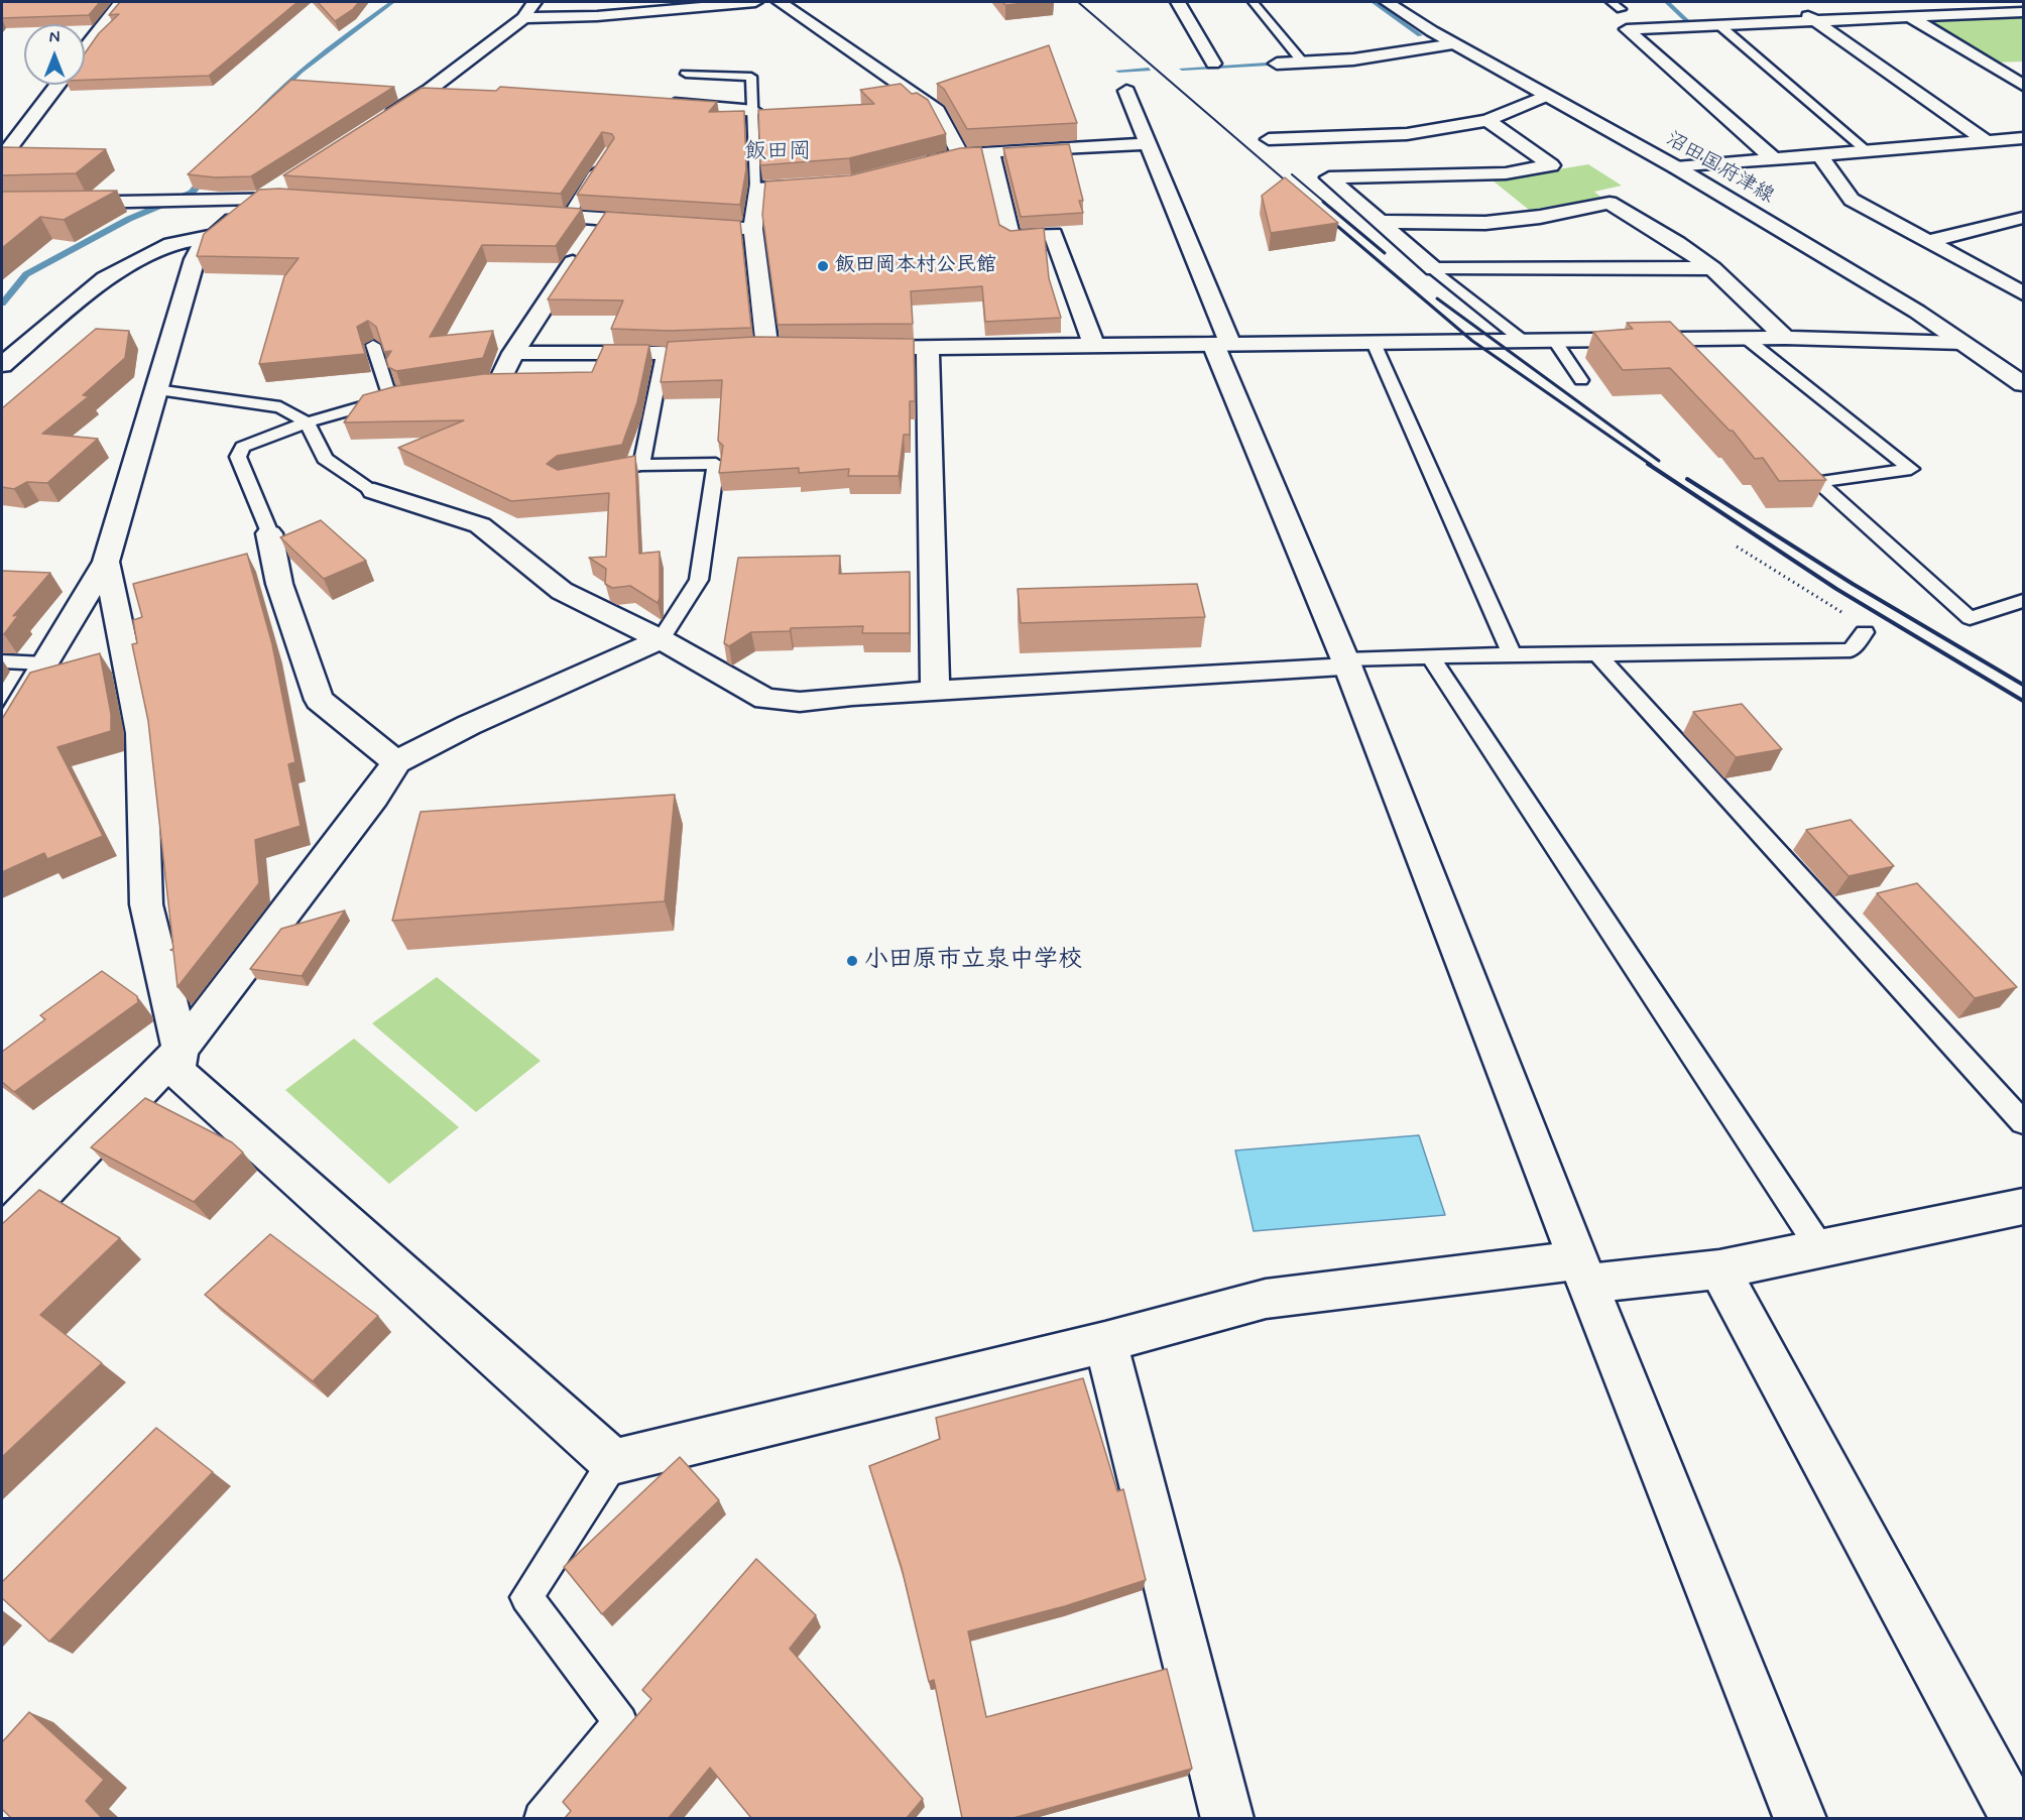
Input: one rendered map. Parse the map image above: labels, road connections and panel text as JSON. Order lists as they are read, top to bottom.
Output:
{
  "streets": {
    "street": ["沼田国府津線"]
  },
  "districts": ["飯田岡"],
  "places": ["飯田岡本村公民館", "小田原市立泉中学校"],
  "north": "top"
}
